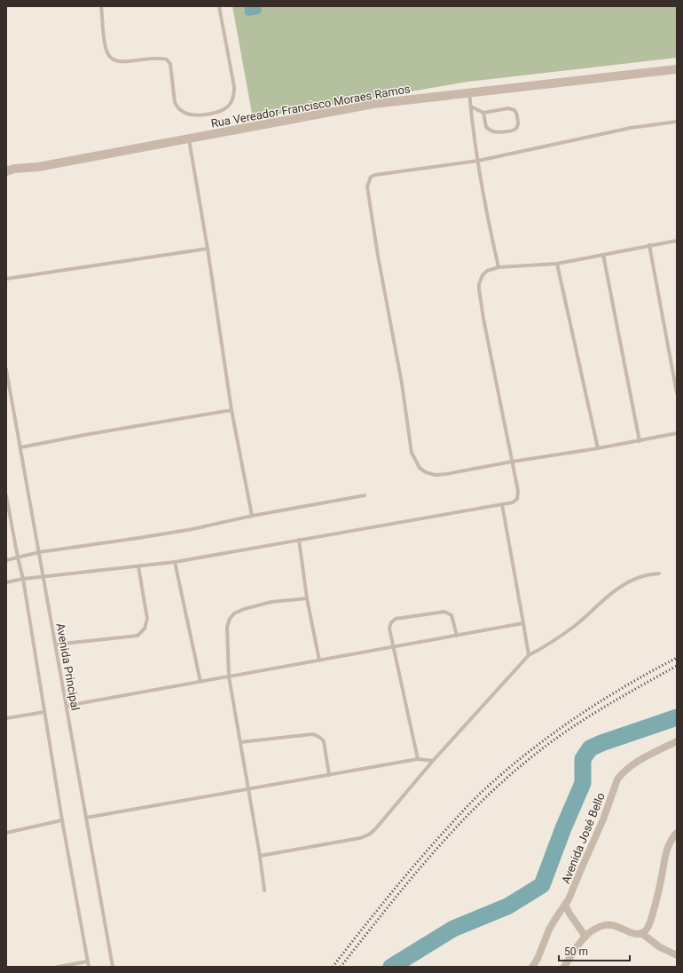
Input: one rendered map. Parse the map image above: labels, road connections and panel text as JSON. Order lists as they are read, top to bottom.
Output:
{
  "streets": {
    "street": ["Rua Vereador Francisco Moraes Ramos", "Avenida José Bello"],
    "lane": ["Avenida Principal"]
  },
  "scale_bar": "50 m"
}
